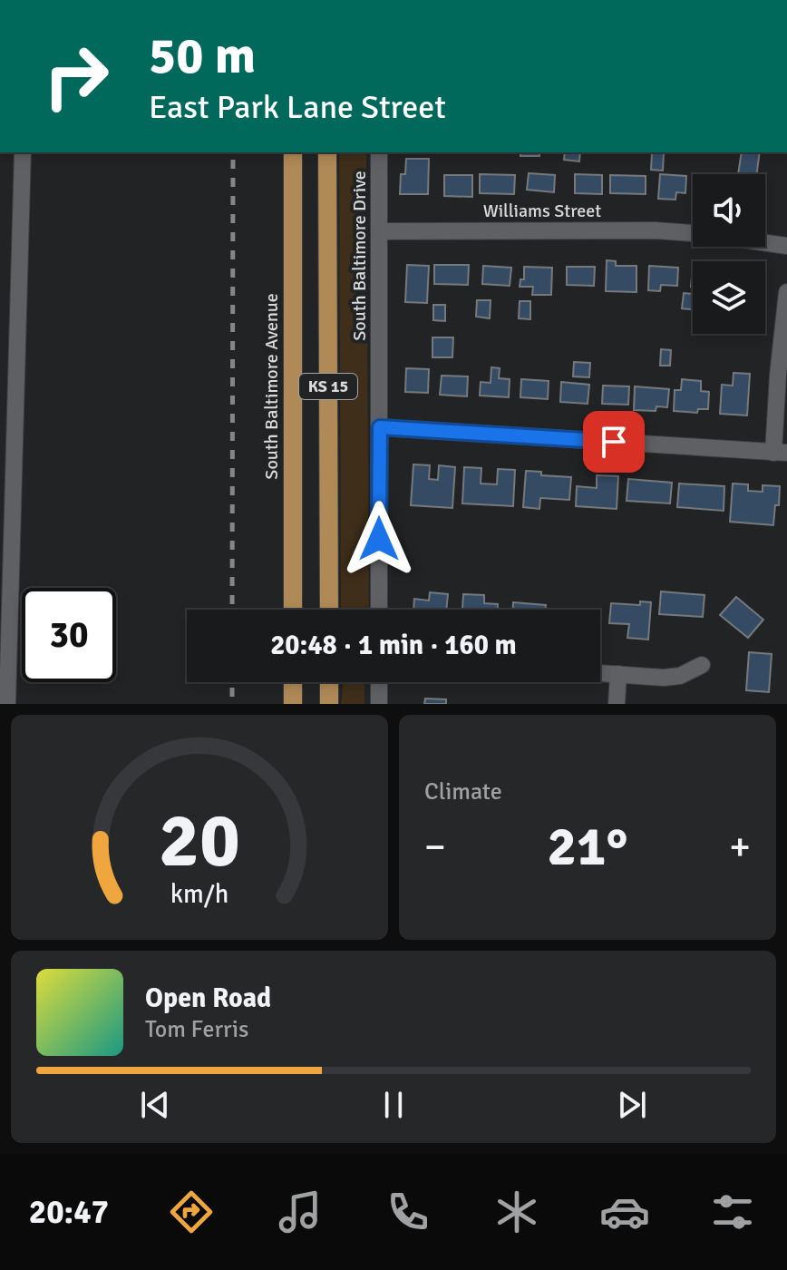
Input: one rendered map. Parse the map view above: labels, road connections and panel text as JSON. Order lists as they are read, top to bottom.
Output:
{
  "streets": {
    "main road": ["South Baltimore Avenue", "KS 15"],
    "street": ["Williams Street", "South Baltimore Drive"]
  },
  "crossings": [
    ["Williams Street", "South Baltimore Drive"]
  ],
  "page": {
    "turn": ["50 m", "East Park Lane Street"],
    "limit": "30",
    "trip": "20:48 · 1 min · 160 m",
    "tile": "Climate",
    "heat": ["−", "21°", "+"],
    "song": ["Open Road", "Tom Ferris"],
    "tabs": "20:47",
    "gauge": ["20", "km/h"]
  }
}
